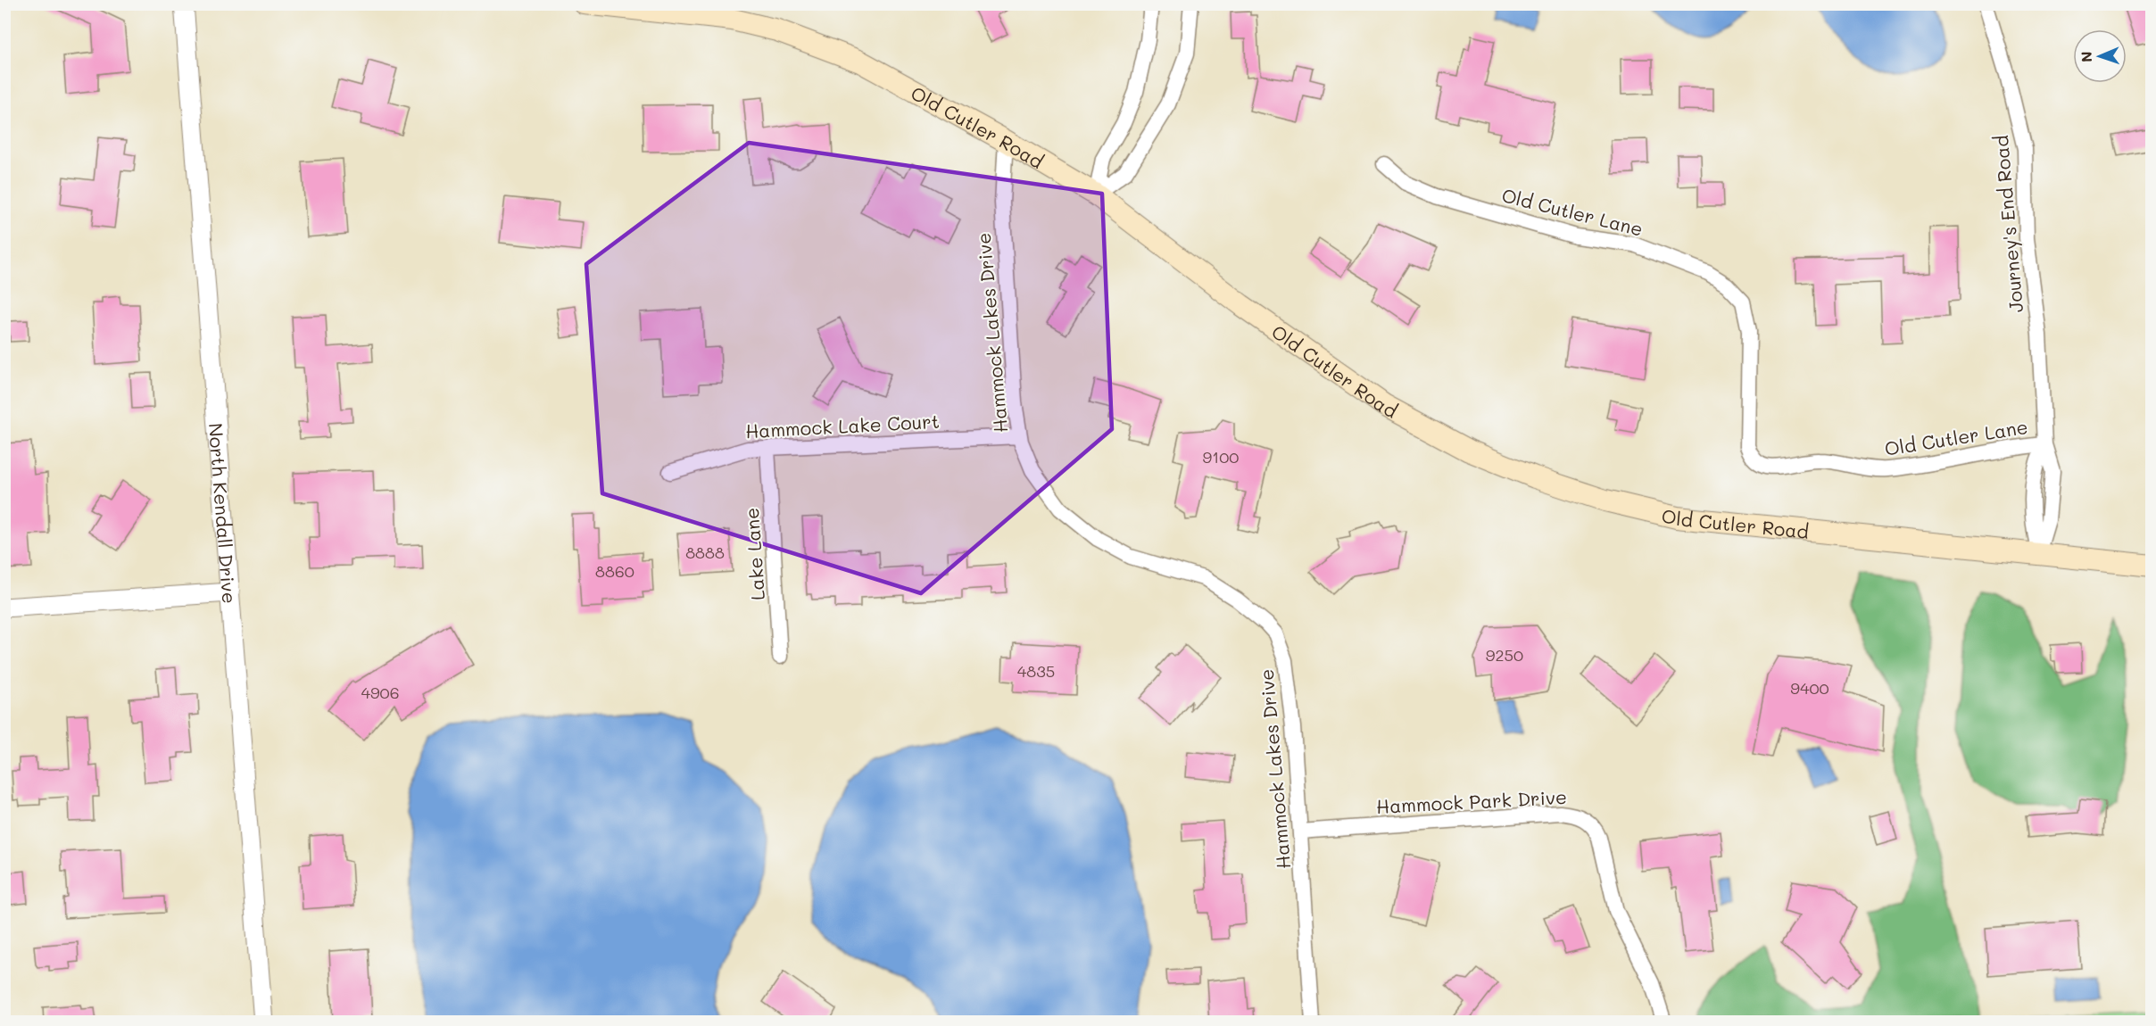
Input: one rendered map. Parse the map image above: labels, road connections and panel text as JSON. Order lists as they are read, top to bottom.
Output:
{
  "streets": {
    "main road": ["Old Cutler Road"],
    "street": [
      "Old Cutler Lane",
      "Journey's End Road",
      "Hammock Lakes Drive",
      "Hammock Lake Court",
      "North Kendall Drive",
      "Lake Lane",
      "Hammock Park Drive"
    ]
  },
  "crossings": [
    ["Old Cutler Road", "Journey's End Road"],
    ["Old Cutler Road", "Hammock Lakes Drive"],
    ["Old Cutler Lane", "Journey's End Road"],
    ["Hammock Lakes Drive", "Hammock Lake Court"],
    ["Hammock Lakes Drive", "Hammock Park Drive"],
    ["Hammock Lake Court", "Lake Lane"]
  ],
  "house_numbers": [
    "9100",
    "8888",
    "8860",
    "9250",
    "4835",
    "9400",
    "4906"
  ],
  "north": "left"
}
